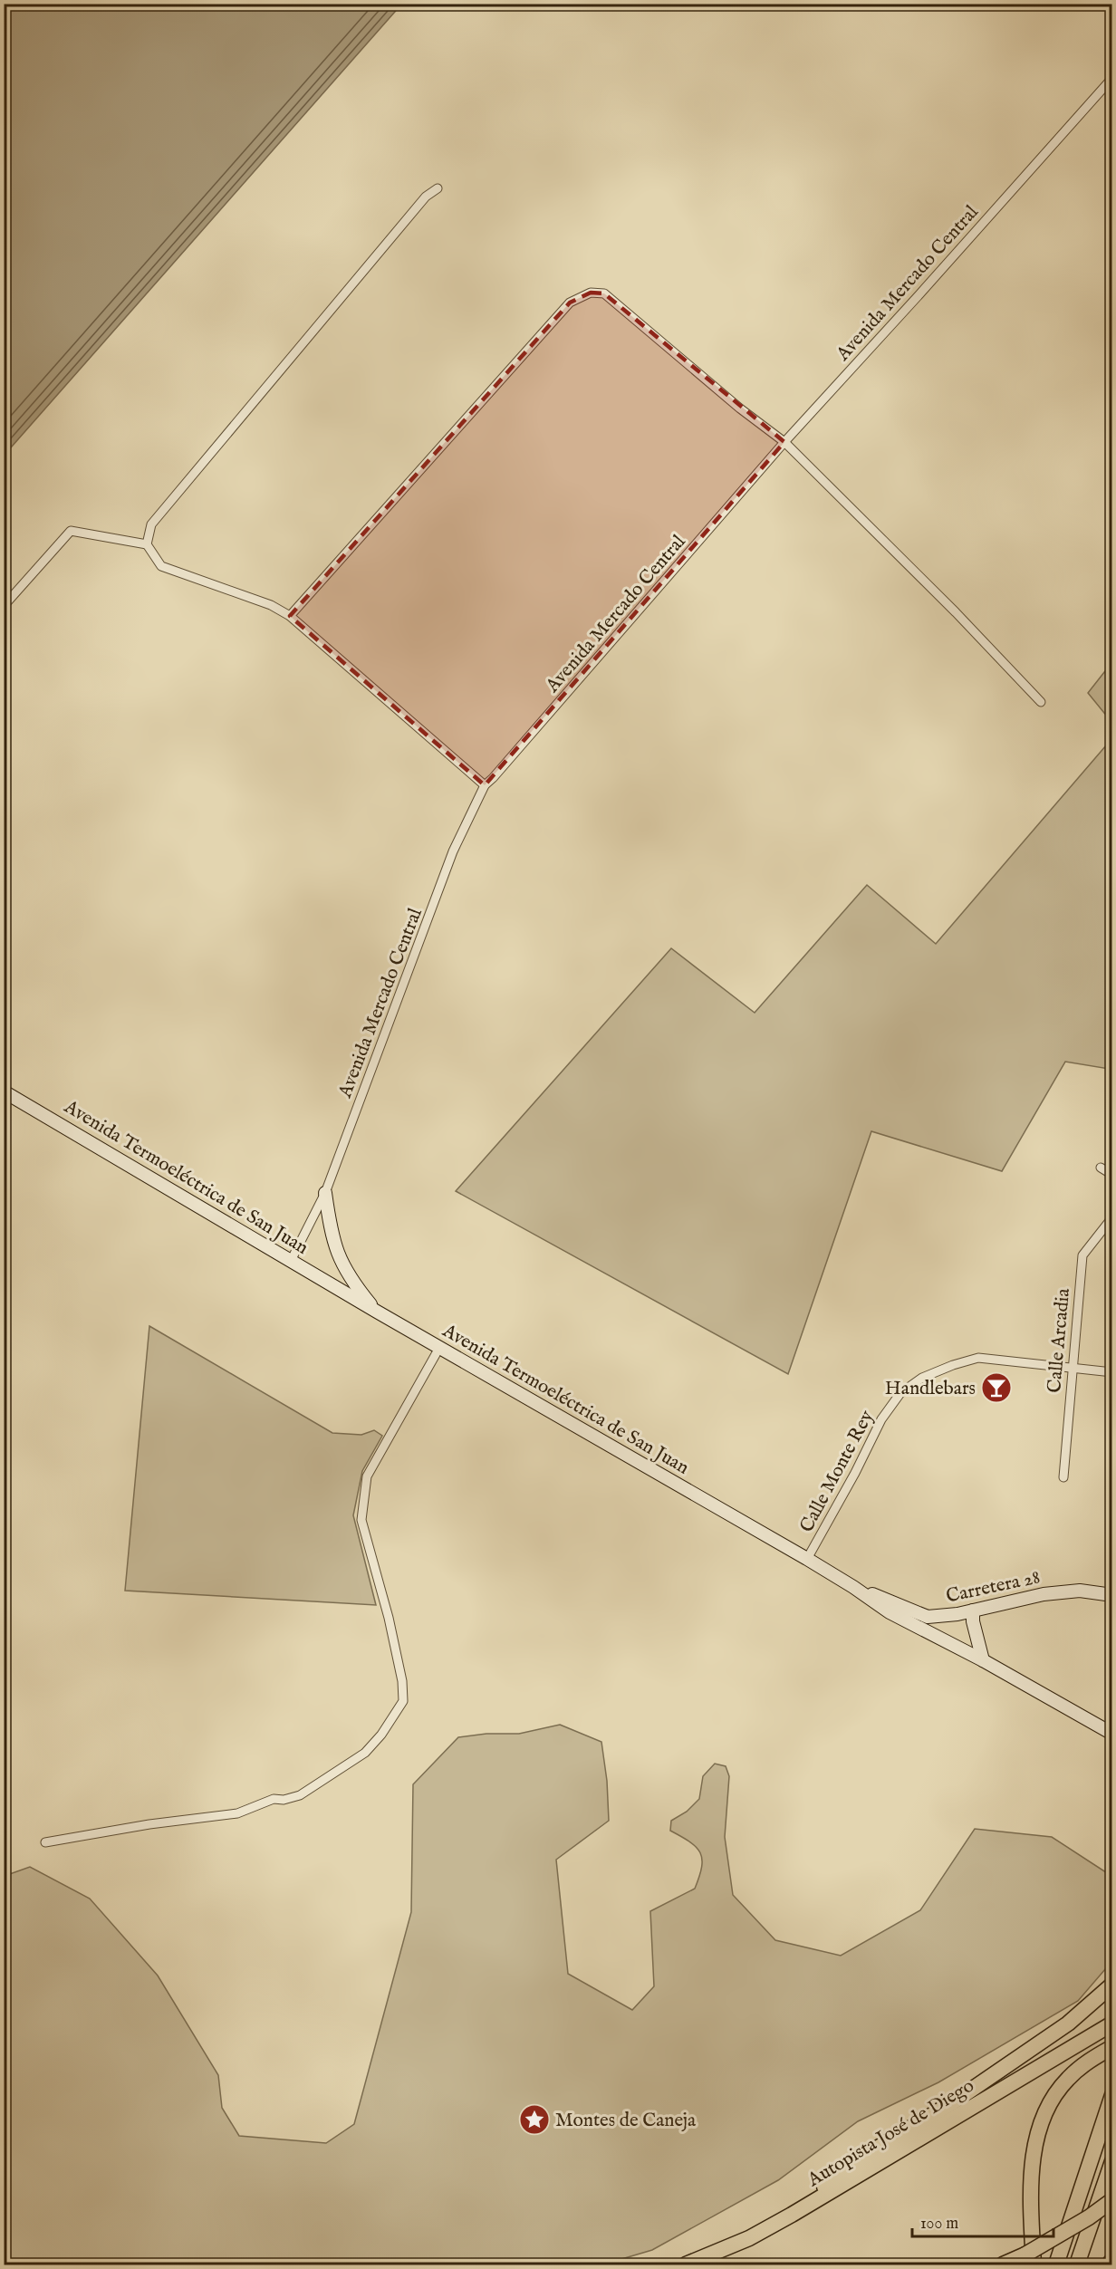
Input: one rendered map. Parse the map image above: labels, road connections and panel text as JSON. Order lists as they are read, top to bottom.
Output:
{
  "streets": {
    "highway": ["Autopista José de Diego"],
    "street": [
      "Avenida Mercado Central",
      "Avenida Termoeléctrica de San Juan",
      "Calle Arcadia",
      "Calle Monte Rey",
      "Carretera 28"
    ]
  },
  "crossings": [
    ["Avenida Mercado Central", "Avenida Termoeléctrica de San Juan"],
    ["Avenida Termoeléctrica de San Juan", "Calle Monte Rey"],
    ["Avenida Termoeléctrica de San Juan", "Carretera 28"],
    ["Calle Arcadia", "Calle Monte Rey"]
  ],
  "places": {
    "bar": ["Handlebars"],
    "place": ["Montes de Caneja"]
  },
  "scale_bar": "100 m"
}
